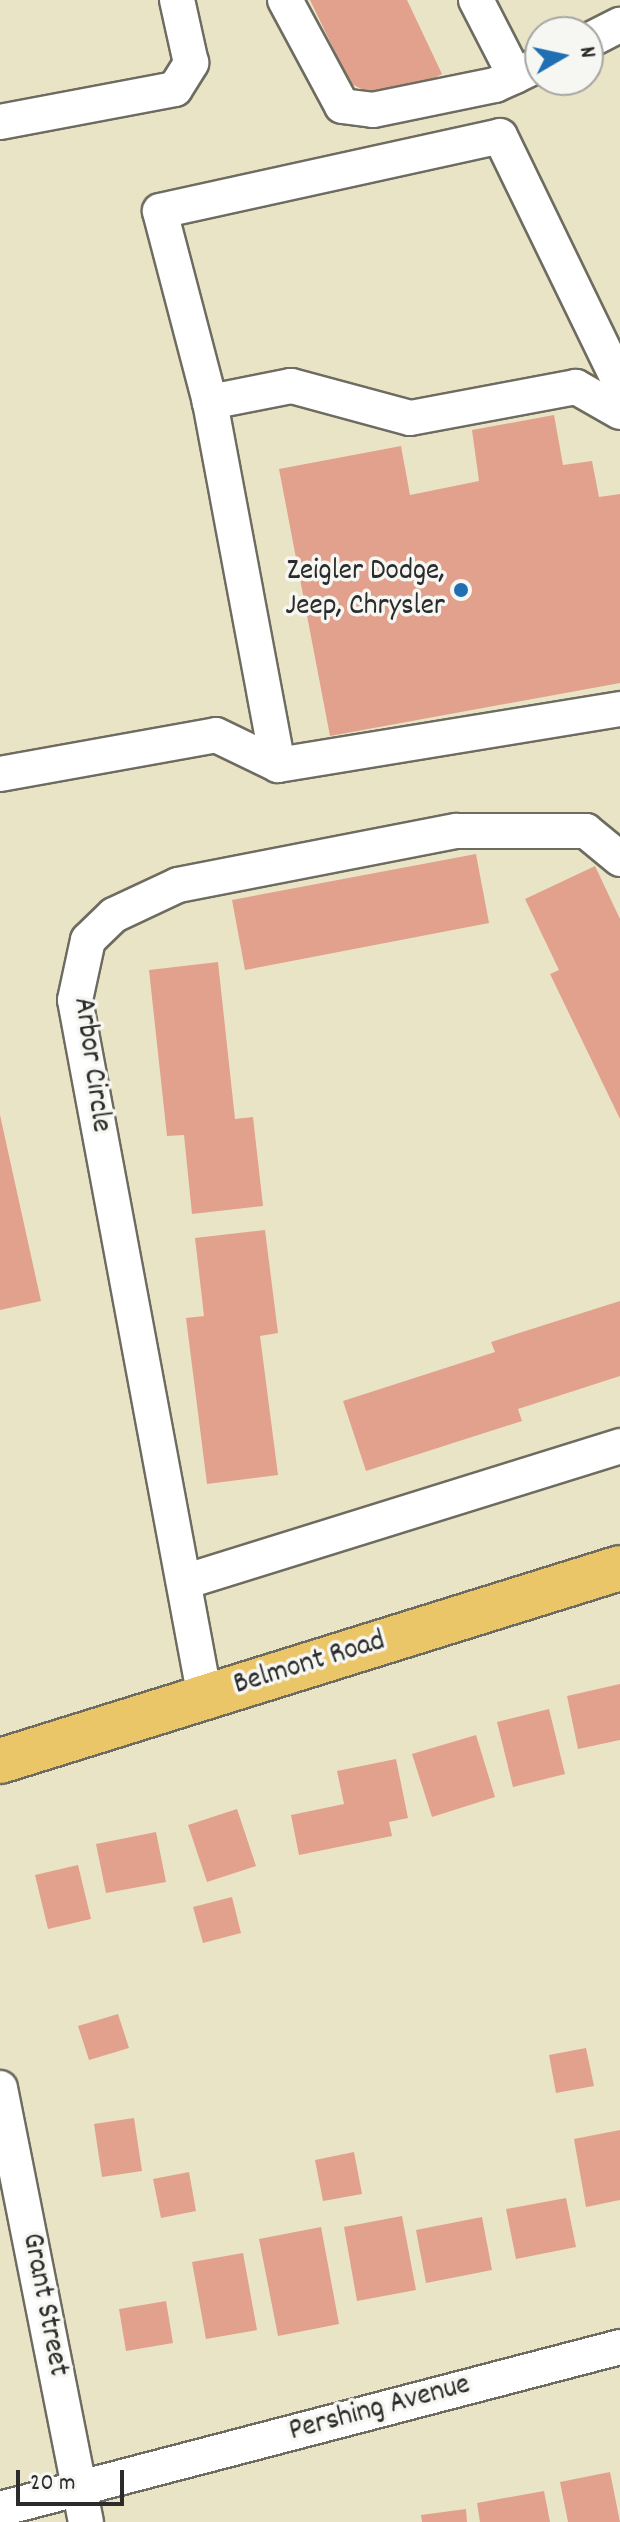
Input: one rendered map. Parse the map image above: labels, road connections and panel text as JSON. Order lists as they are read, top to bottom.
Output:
{
  "streets": {
    "main road": ["Belmont Road"],
    "street": ["Arbor Circle", "Grant Street", "Pershing Avenue"]
  },
  "crossings": [
    ["Arbor Circle", "Belmont Road"],
    ["Grant Street", "Pershing Avenue"]
  ],
  "places": ["Zeigler Dodge, Jeep, Chrysler"],
  "scale_bar": "20 m",
  "north": "right"
}
